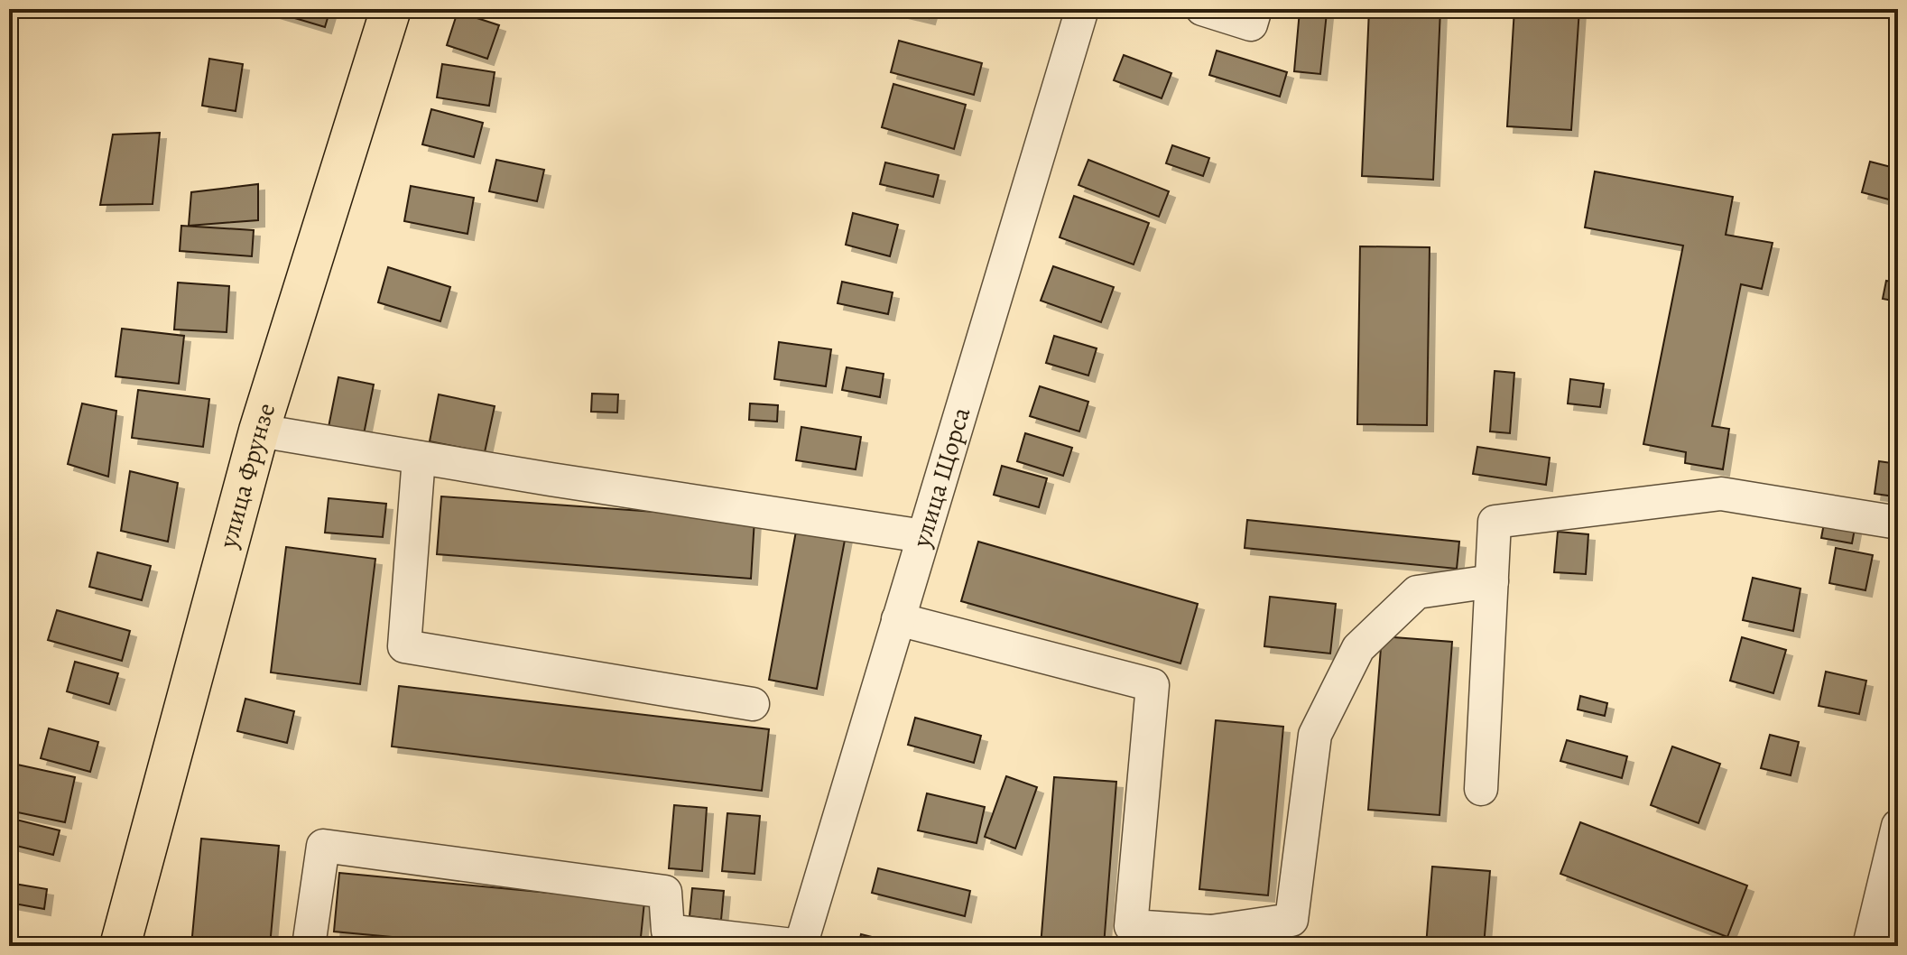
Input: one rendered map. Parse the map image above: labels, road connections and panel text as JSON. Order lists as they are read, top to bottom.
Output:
{
  "streets": {
    "main road": ["улица Фрунзе"],
    "street": ["улица Щорса"]
  }
}
